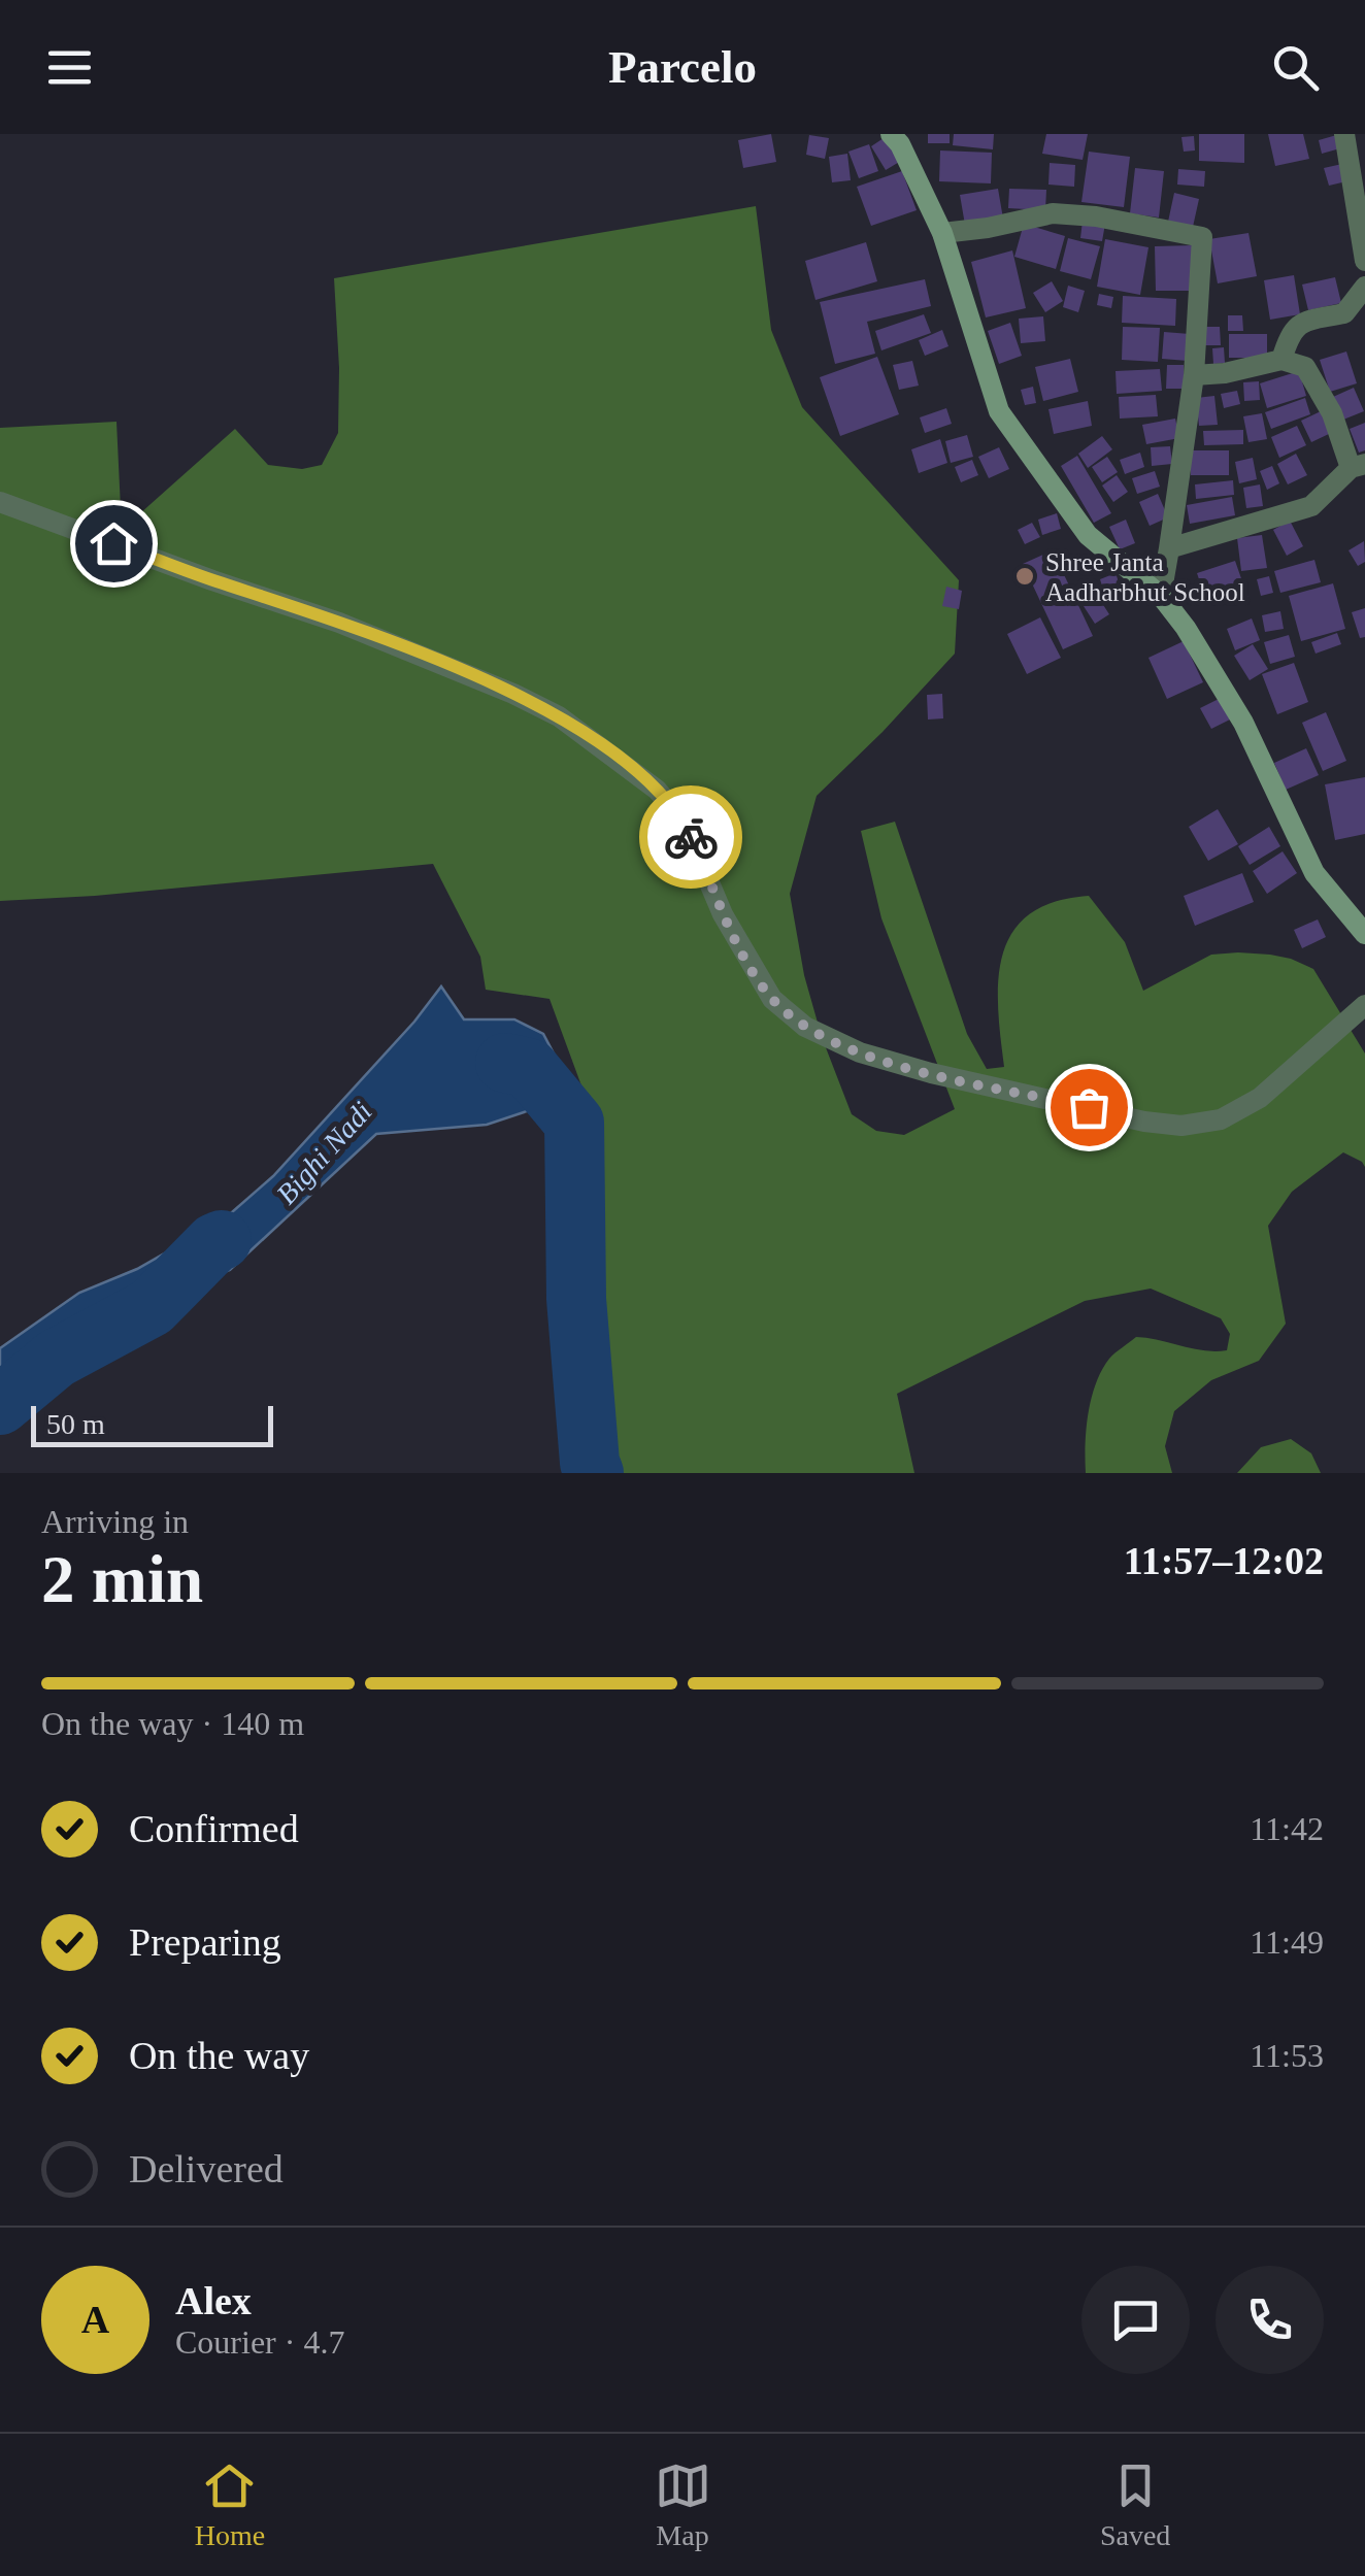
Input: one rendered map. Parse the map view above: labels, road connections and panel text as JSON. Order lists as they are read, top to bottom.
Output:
{
  "water": ["Bighi Nadi"],
  "places": ["Shree Janta Aadharbhut School"],
  "scale_bar": "50 m",
  "page": {
    "header": "Parcelo",
    "scale": "50 m",
    "heading": ["2 min", "Arriving in", "11:57–12:02"],
    "panel": ["Alex", "Courier · 4.7"],
    "bar": "On the way · 140 m",
    "list": [
      ["Confirmed", "11:42"],
      ["Preparing", "11:49"],
      ["On the way", "11:53"],
      "Delivered"
    ],
    "round": "A",
    "tabs": ["Home", "Map", "Saved"]
  }
}
